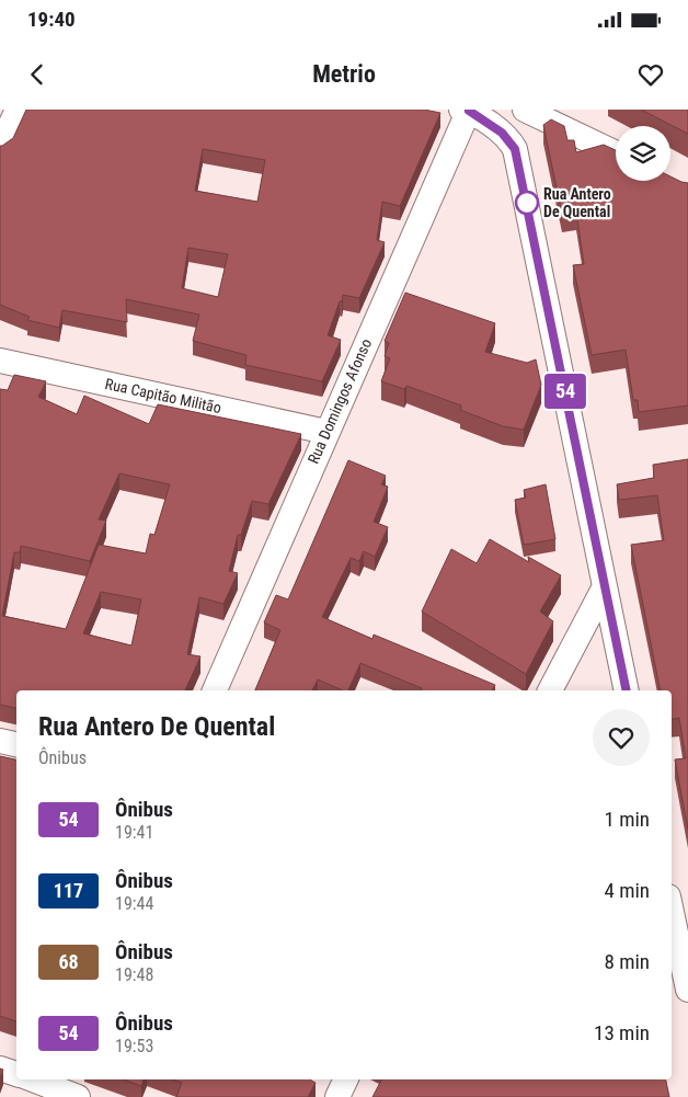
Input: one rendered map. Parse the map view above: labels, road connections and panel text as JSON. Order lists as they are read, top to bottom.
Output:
{
  "streets": {
    "street": ["Rua Capitão Militão", "Rua Domingos Afonso"]
  },
  "crossings": [
    ["Rua Capitão Militão", "Rua Domingos Afonso"]
  ],
  "places": ["Rua Antero De Quental"],
  "lines": ["bus line 54"],
  "page": {
    "status": "19:40",
    "header": "Metrio",
    "on_map": "54",
    "heading": ["Rua Antero De Quental", "Ônibus"],
    "list": [
      {
        "mark": "54",
        "name": "Ônibus",
        "note": "19:41",
        "value": "1 min"
      },
      {
        "mark": "117",
        "name": "Ônibus",
        "note": "19:44",
        "value": "4 min"
      },
      {
        "mark": "68",
        "name": "Ônibus",
        "note": "19:48",
        "value": "8 min"
      },
      {
        "mark": "54",
        "name": "Ônibus",
        "note": "19:53",
        "value": "13 min"
      }
    ]
  }
}
